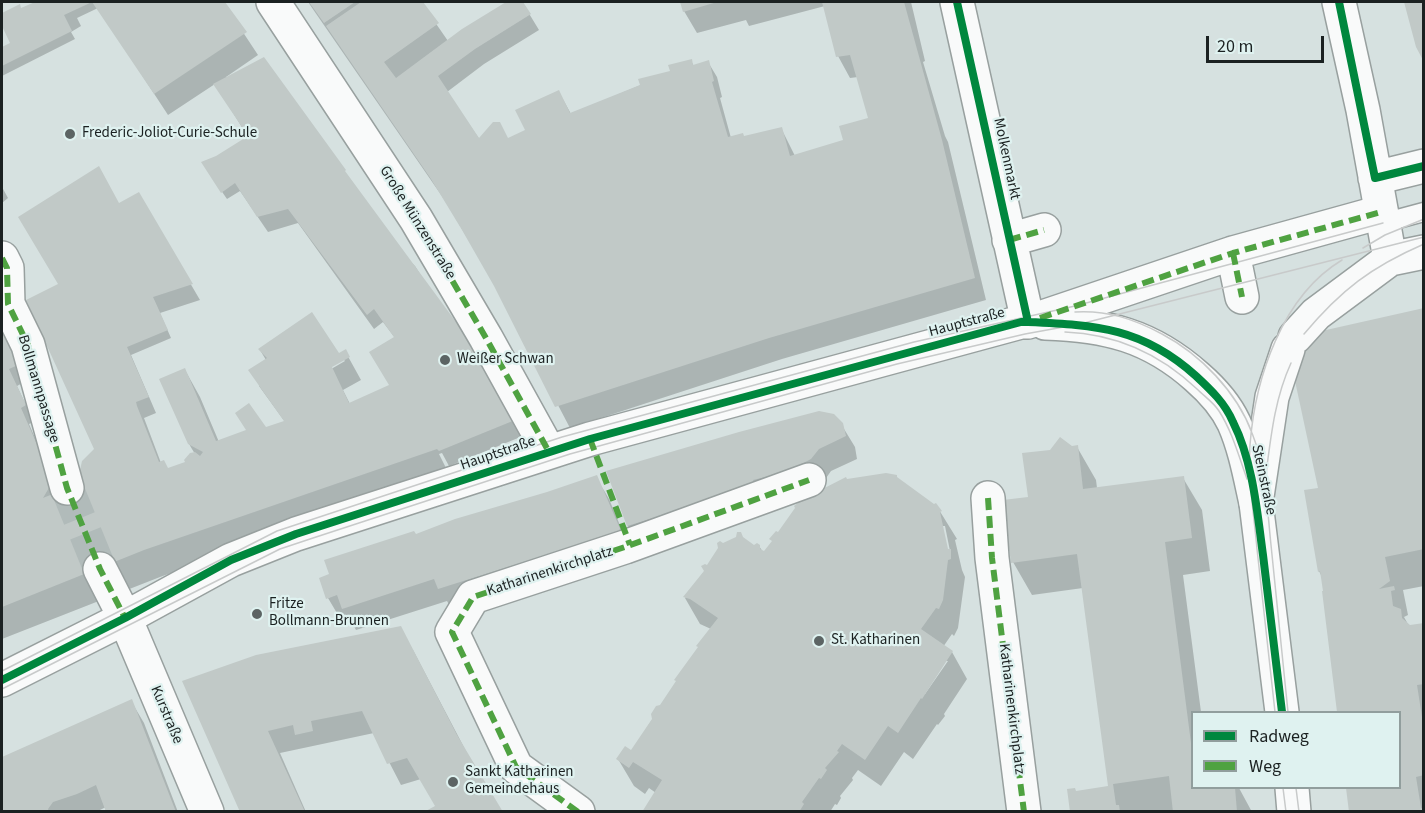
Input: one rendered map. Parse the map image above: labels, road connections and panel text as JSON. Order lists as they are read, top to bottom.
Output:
{
  "streets": {
    "street": [
      "Molkenmarkt",
      "Große Münzenstraße",
      "Hauptstraße",
      "Bollmannpassage",
      "Steinstraße",
      "Katharinenkirchplatz",
      "Kurstraße"
    ]
  },
  "crossings": [
    ["Molkenmarkt", "Hauptstraße"],
    ["Molkenmarkt", "Steinstraße"],
    ["Große Münzenstraße", "Hauptstraße"],
    ["Hauptstraße", "Steinstraße"],
    ["Hauptstraße", "Kurstraße"]
  ],
  "places": [
    "Frederic-Joliot-Curie-Schule",
    "Weißer Schwan",
    "Fritze Bollmann-Brunnen",
    "St. Katharinen",
    "Sankt Katharinen Gemeindehaus"
  ],
  "legend": ["Radweg", "Weg"],
  "scale_bar": "20 m"
}
